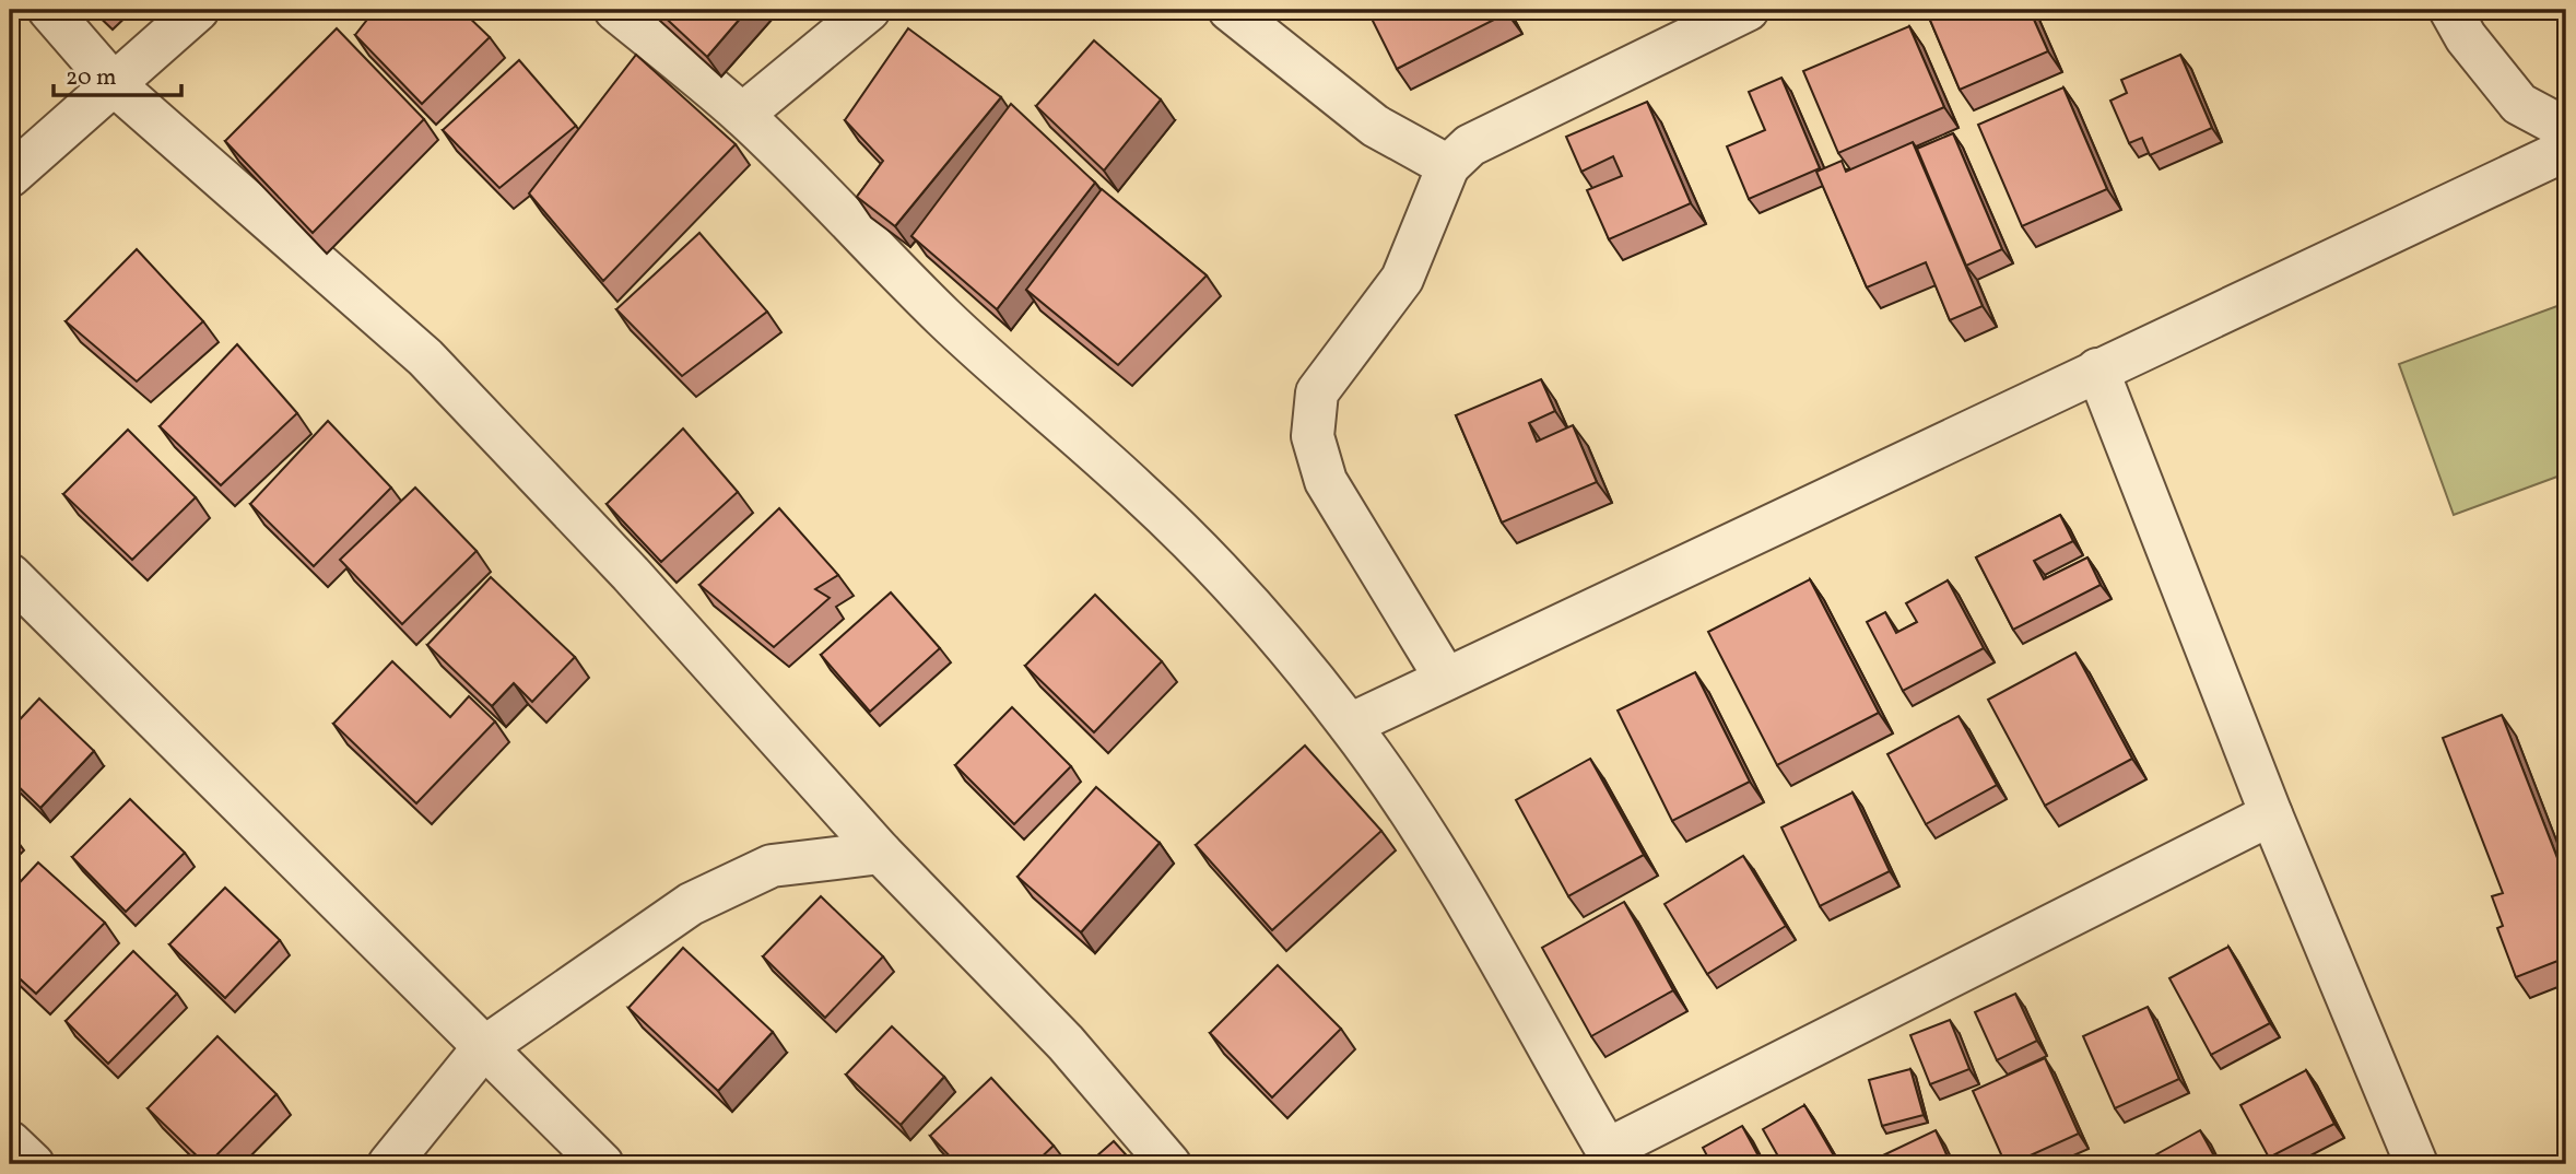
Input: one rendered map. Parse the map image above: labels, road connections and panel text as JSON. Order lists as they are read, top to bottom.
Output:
{
  "scale_bar": "20 m"
}
